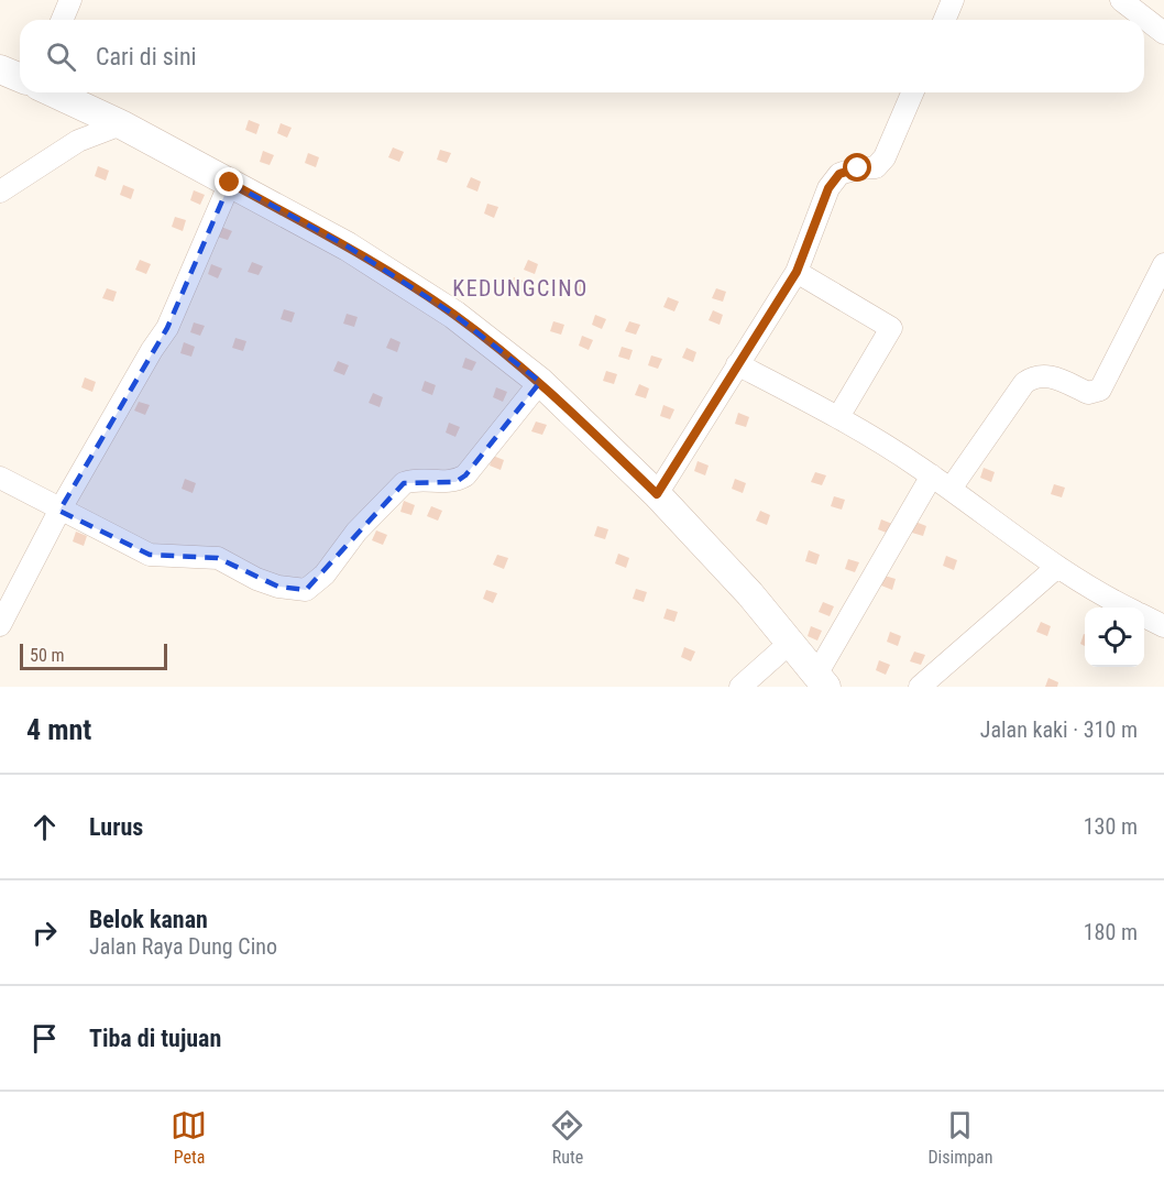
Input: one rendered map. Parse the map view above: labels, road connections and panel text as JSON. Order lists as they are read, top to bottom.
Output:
{
  "districts": ["KEDUNGCINO"],
  "scale_bar": "50 m",
  "page": {
    "search": "Cari di sini",
    "scale": "50 m",
    "heading": ["4 mnt", "Jalan kaki · 310 m"],
    "list": [
      ["Lurus", "130 m"],
      ["Belok kanan", "Jalan Raya Dung Cino", "180 m"],
      "Tiba di tujuan"
    ],
    "nav": ["Peta", "Rute", "Disimpan"]
  }
}
